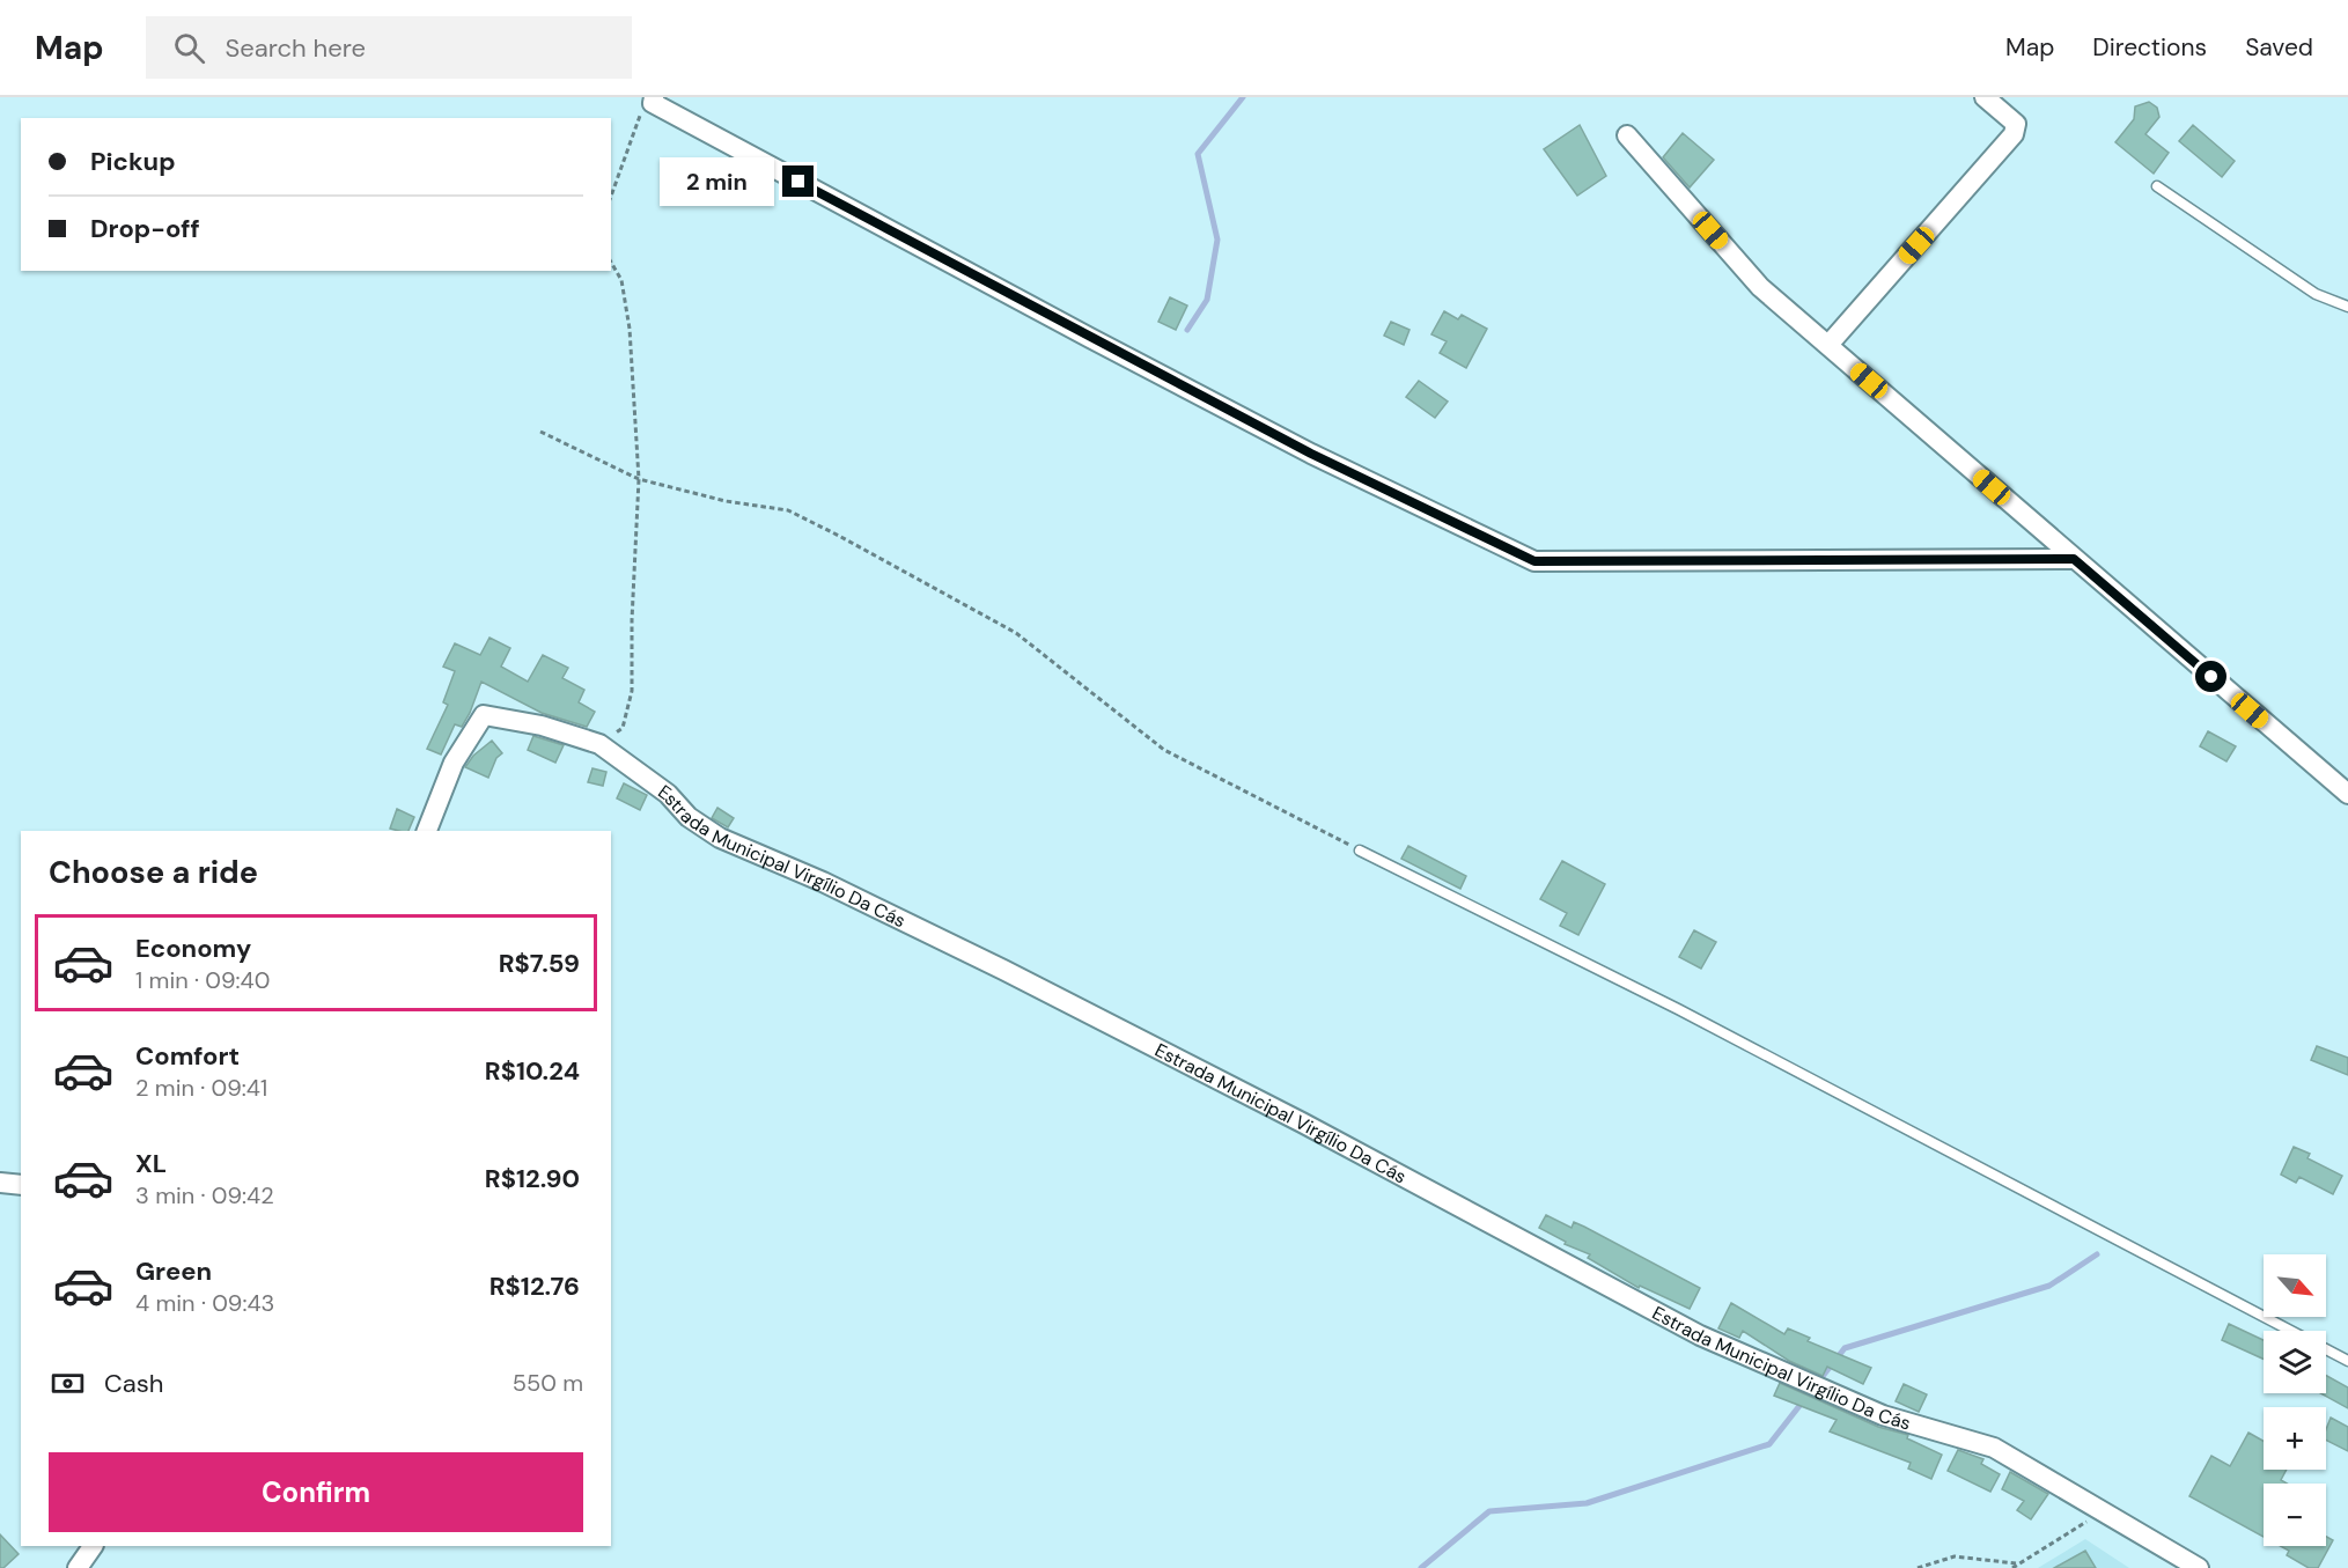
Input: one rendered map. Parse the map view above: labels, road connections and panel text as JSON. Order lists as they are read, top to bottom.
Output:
{
  "streets": {
    "street": ["Estrada Municipal Virgílio Da Cás"]
  },
  "north": "bottom right",
  "page": {
    "header": "Map",
    "search": "Search here",
    "nav": ["Map", "Directions", "Saved"],
    "banner": ["Pickup", "Drop-off"],
    "bubble": "2 min",
    "heading": "Choose a ride",
    "list": [
      {
        "name": "Economy",
        "note": "1 min · 09:40",
        "value": "R$7.59"
      },
      {
        "name": "Comfort",
        "note": "2 min · 09:41",
        "value": "R$10.24"
      },
      {
        "name": "XL",
        "note": "3 min · 09:42",
        "value": "R$12.90"
      },
      {
        "name": "Green",
        "note": "4 min · 09:43",
        "value": "R$12.76"
      }
    ],
    "map_buttons": ["+", "−"],
    "pay": ["Cash", "550 m"],
    "buttons": "Confirm"
  }
}
